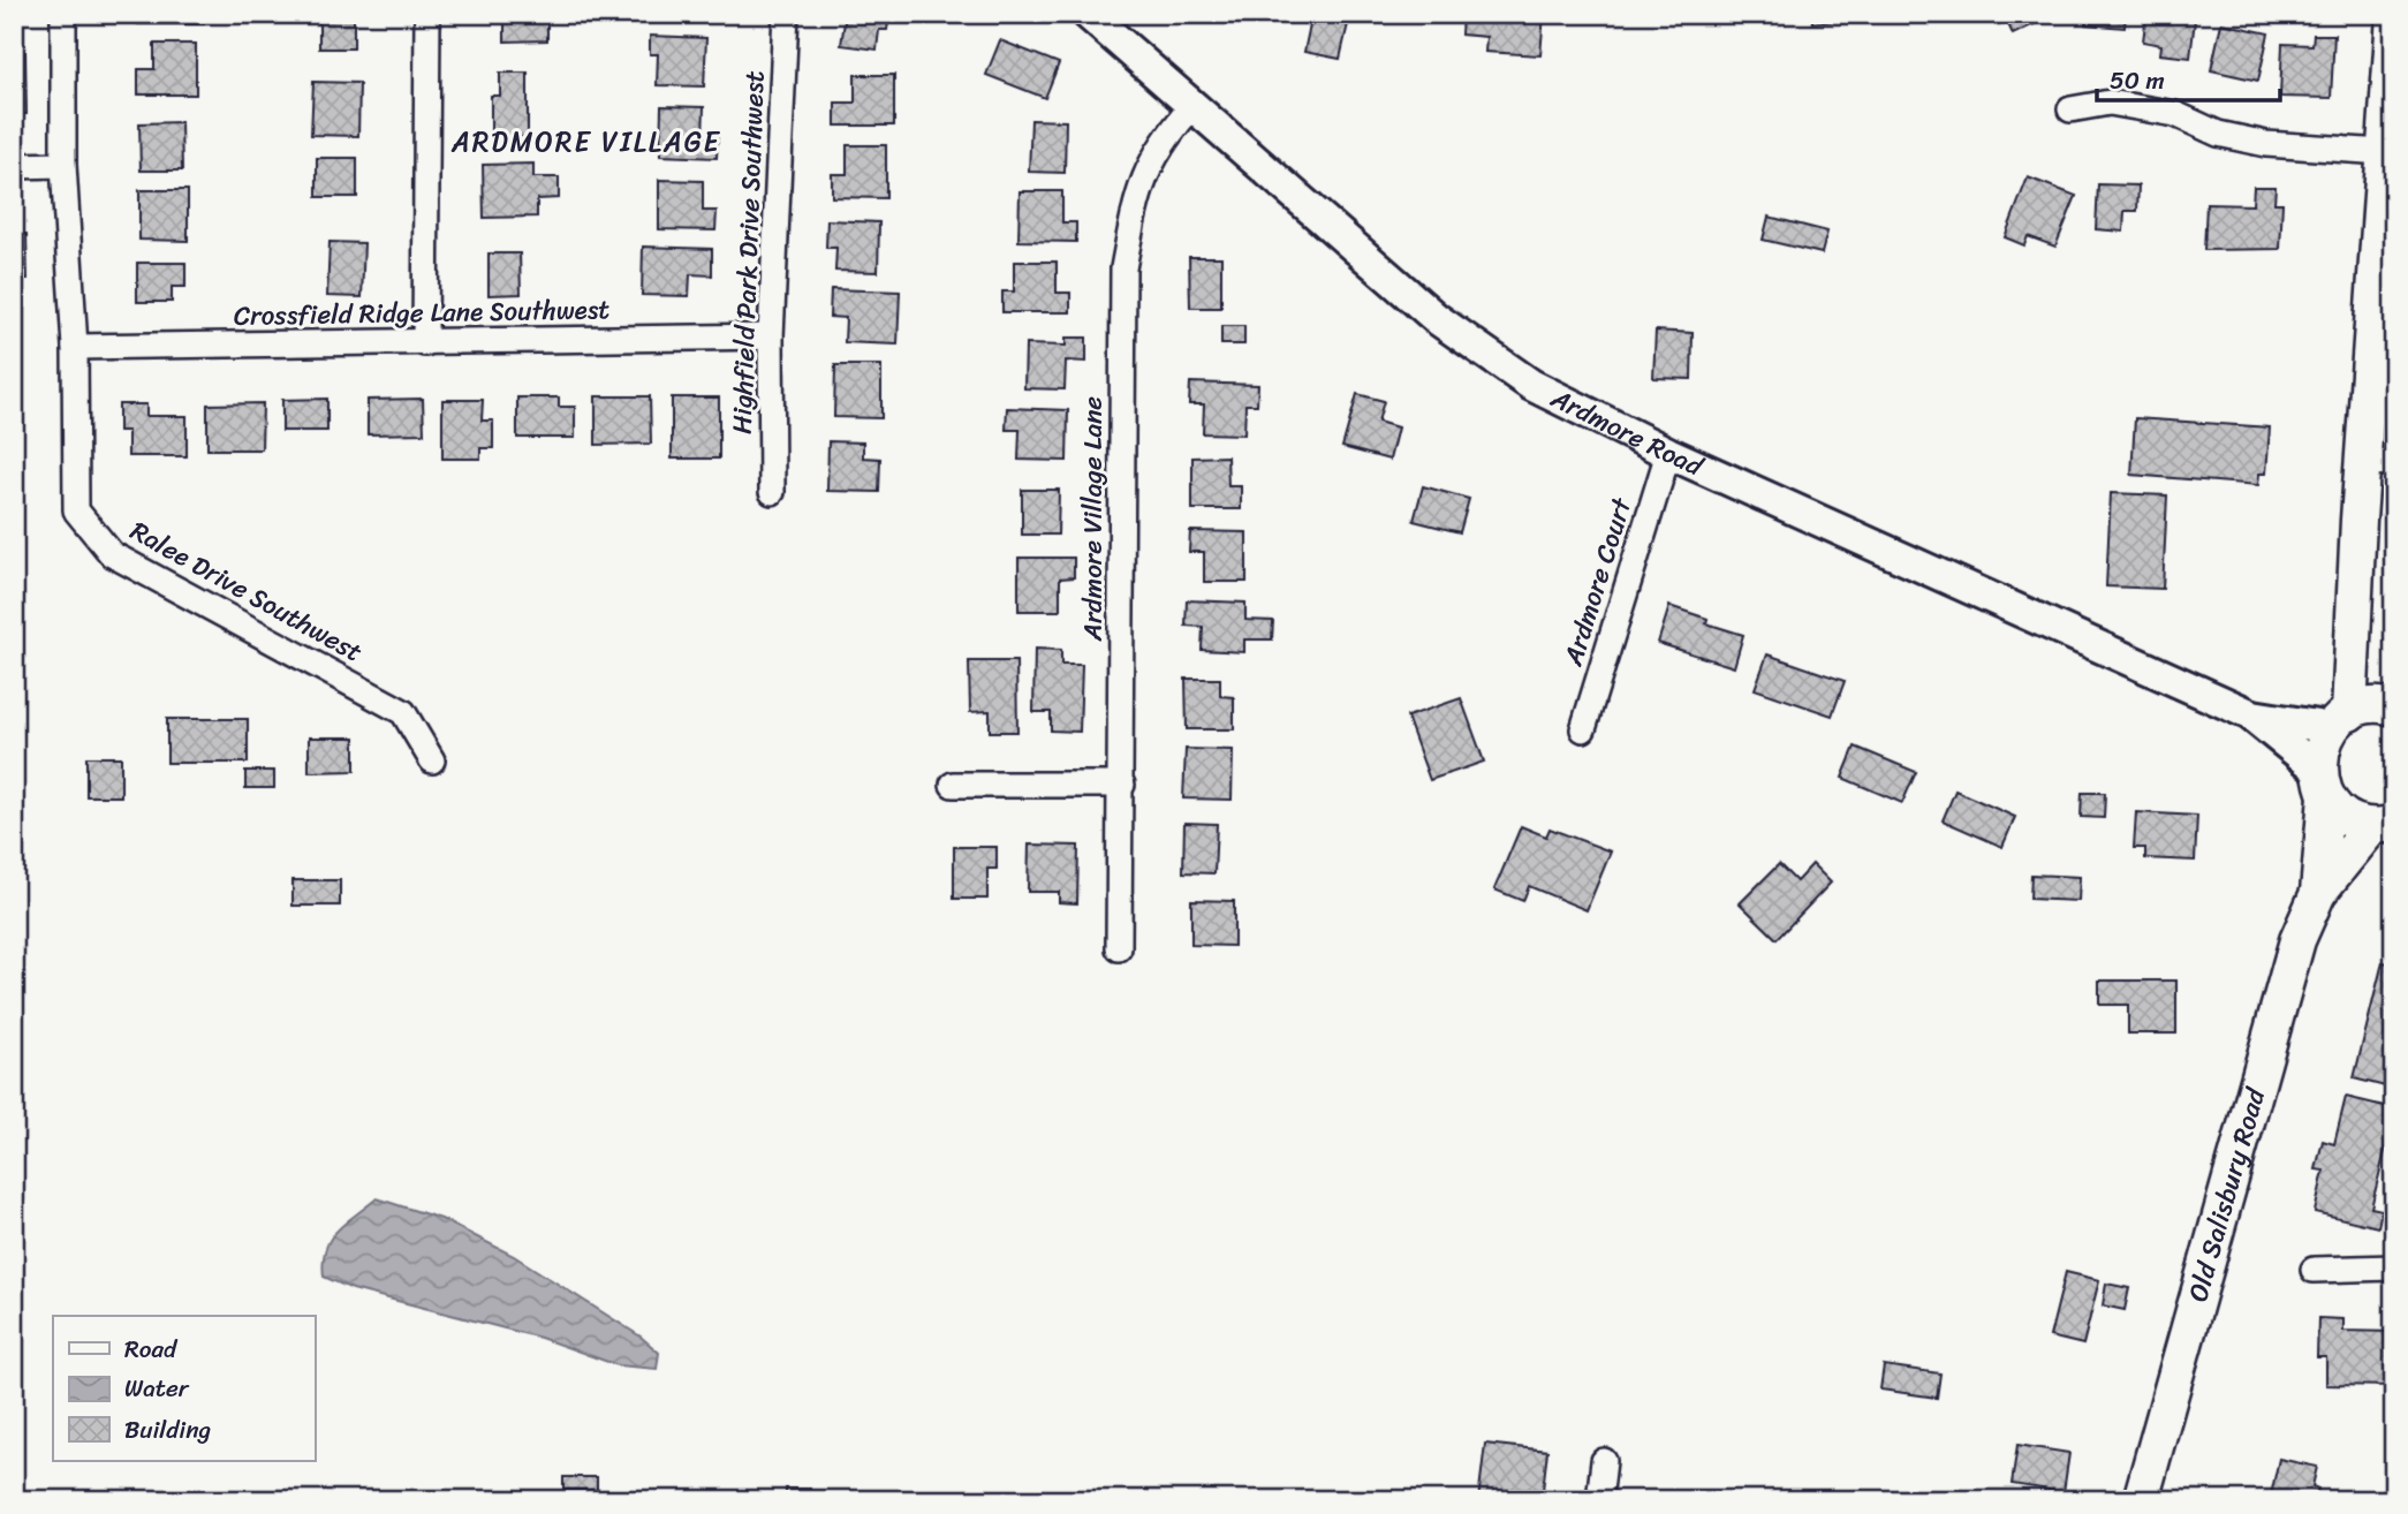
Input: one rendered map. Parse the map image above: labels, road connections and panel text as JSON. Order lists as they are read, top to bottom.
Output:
{
  "streets": {
    "main road": ["Old Salisbury Road"],
    "street": [
      "Highfield Park Drive Southwest",
      "Crossfield Ridge Lane Southwest",
      "Ardmore Road",
      "Ardmore Village Lane",
      "Ardmore Court",
      "Ralee Drive Southwest"
    ]
  },
  "crossings": [
    ["Highfield Park Drive Southwest", "Crossfield Ridge Lane Southwest"],
    ["Crossfield Ridge Lane Southwest", "Ralee Drive Southwest"],
    ["Ardmore Road", "Ardmore Village Lane"],
    ["Ardmore Road", "Ardmore Court"],
    ["Ardmore Road", "Old Salisbury Road"]
  ],
  "districts": ["ARDMORE VILLAGE"],
  "legend": ["Road", "Water", "Building"],
  "scale_bar": "50 m"
}
